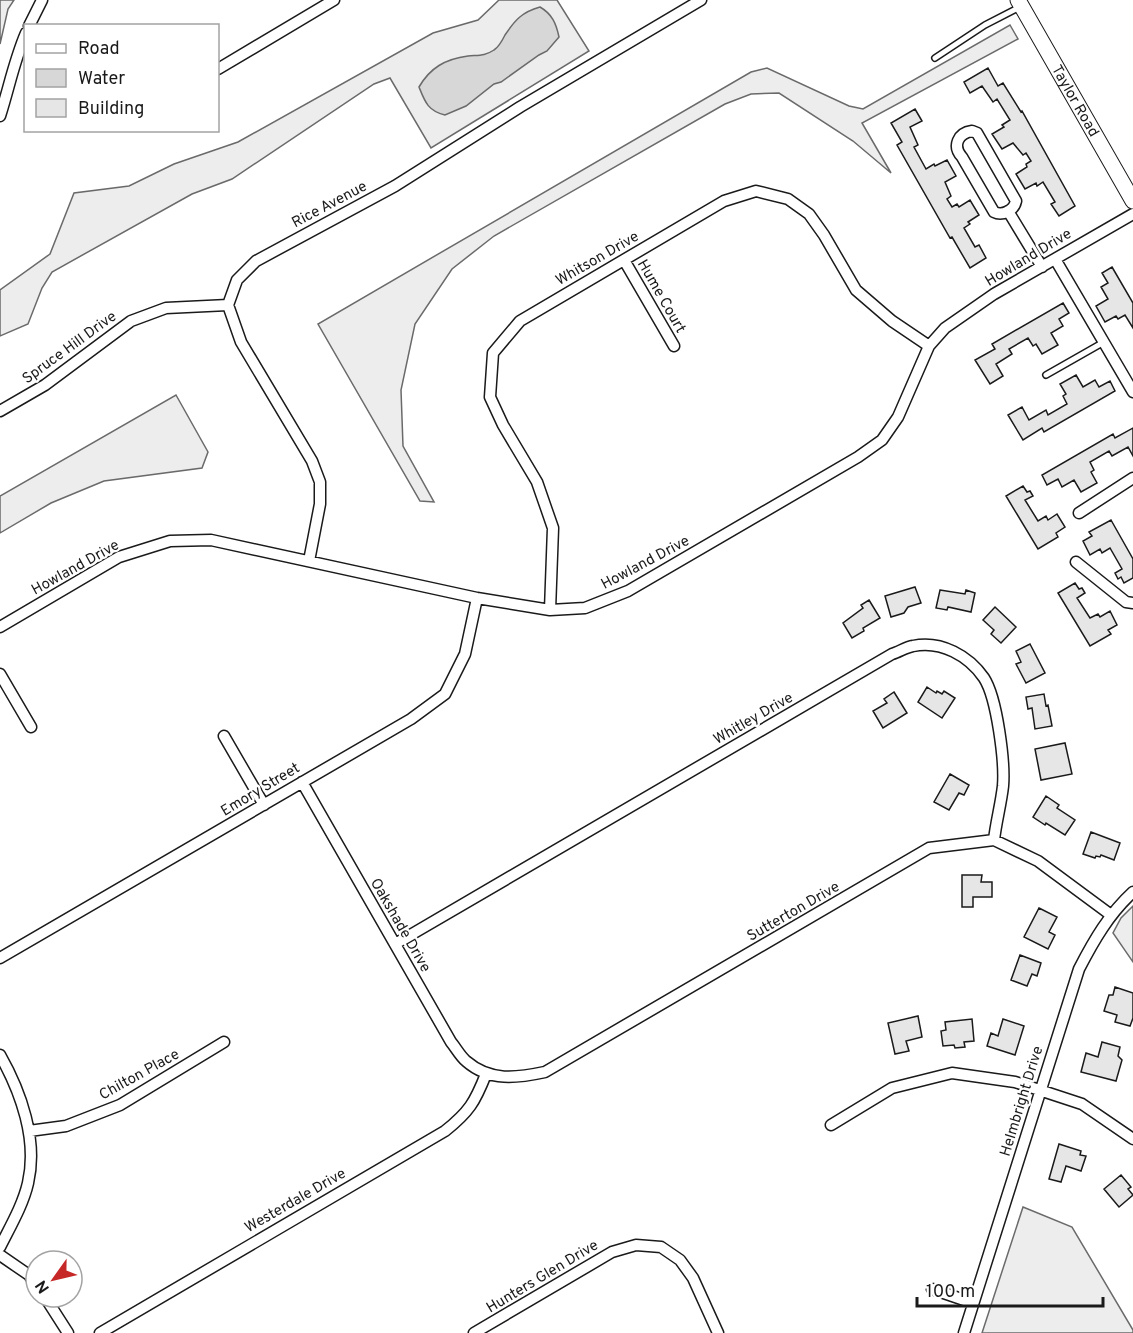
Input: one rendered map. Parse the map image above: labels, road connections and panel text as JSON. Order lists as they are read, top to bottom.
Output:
{
  "streets": {
    "main road": ["Taylor Road"],
    "street": [
      "Rice Avenue",
      "Howland Drive",
      "Whitson Drive",
      "Hume Court",
      "Spruce Hill Drive",
      "Whitley Drive",
      "Emory Street",
      "Sutterton Drive",
      "Oakshade Drive",
      "Chilton Place",
      "Helmbright Drive",
      "Westerdale Drive",
      "Hunters Glen Drive"
    ]
  },
  "crossings": [
    ["Rice Avenue", "Spruce Hill Drive"],
    ["Howland Drive", "Whitson Drive"],
    ["Howland Drive", "Emory Street"],
    ["Whitson Drive", "Hume Court"],
    ["Whitley Drive", "Sutterton Drive"],
    ["Whitley Drive", "Oakshade Drive"],
    ["Emory Street", "Oakshade Drive"],
    ["Sutterton Drive", "Oakshade Drive"],
    ["Sutterton Drive", "Westerdale Drive"],
    ["Oakshade Drive", "Westerdale Drive"]
  ],
  "legend": ["Road", "Water", "Building"],
  "scale_bar": "100 m",
  "north": "bottom left"
}
